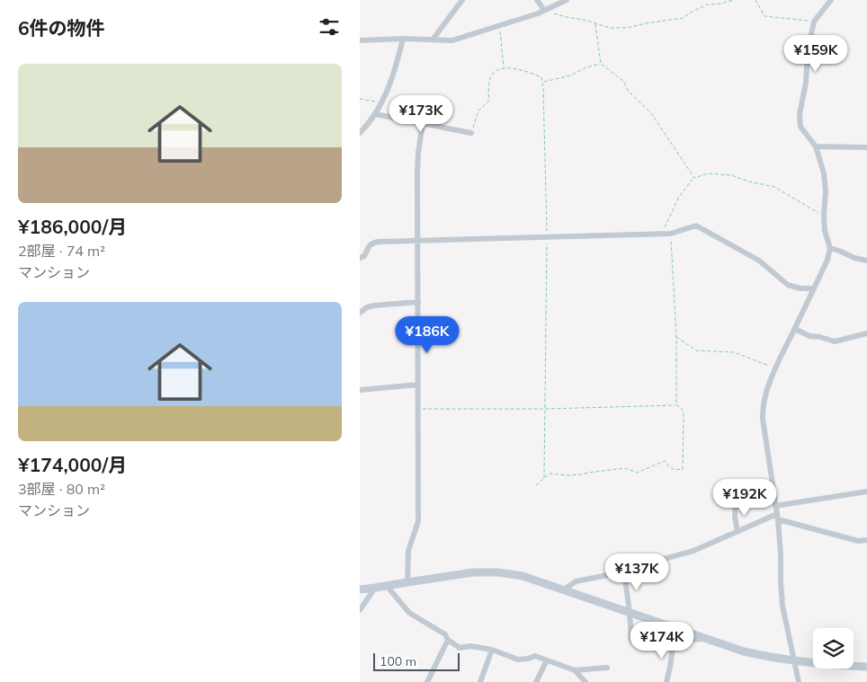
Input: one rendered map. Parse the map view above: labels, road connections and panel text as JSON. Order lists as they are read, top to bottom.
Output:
{
  "scale_bar": "100 m",
  "page": {
    "heading": "6件の物件",
    "price": [
      "¥159K",
      "¥173K",
      "¥186K",
      "¥192K",
      "¥137K",
      "¥174K"
    ],
    "list": [
      {
        "name": "¥186,000/月",
        "note": "2部屋 · 74 m² · マンション"
      },
      {
        "name": "¥174,000/月",
        "note": "3部屋 · 80 m² · マンション"
      }
    ],
    "scale": "100 m"
  }
}
